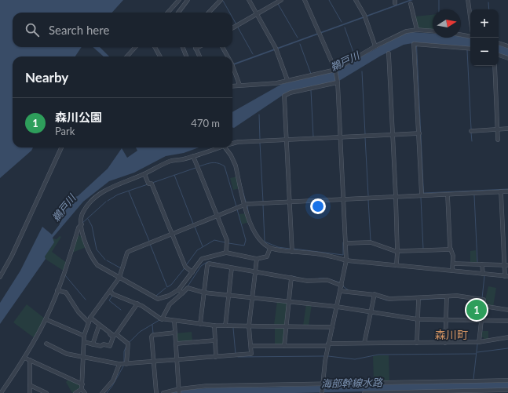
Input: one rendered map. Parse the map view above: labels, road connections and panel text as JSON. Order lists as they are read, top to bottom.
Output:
{
  "districts": ["森川町"],
  "water": ["鵜戸川", "海部幹線水路"],
  "north": "right",
  "page": {
    "map_buttons": ["+", "−"],
    "search": "Search here",
    "heading": "Nearby",
    "list": [
      {
        "mark": "1",
        "name": "森川公園",
        "note": "Park",
        "value": "470 m"
      }
    ],
    "pins": "1"
  }
}
